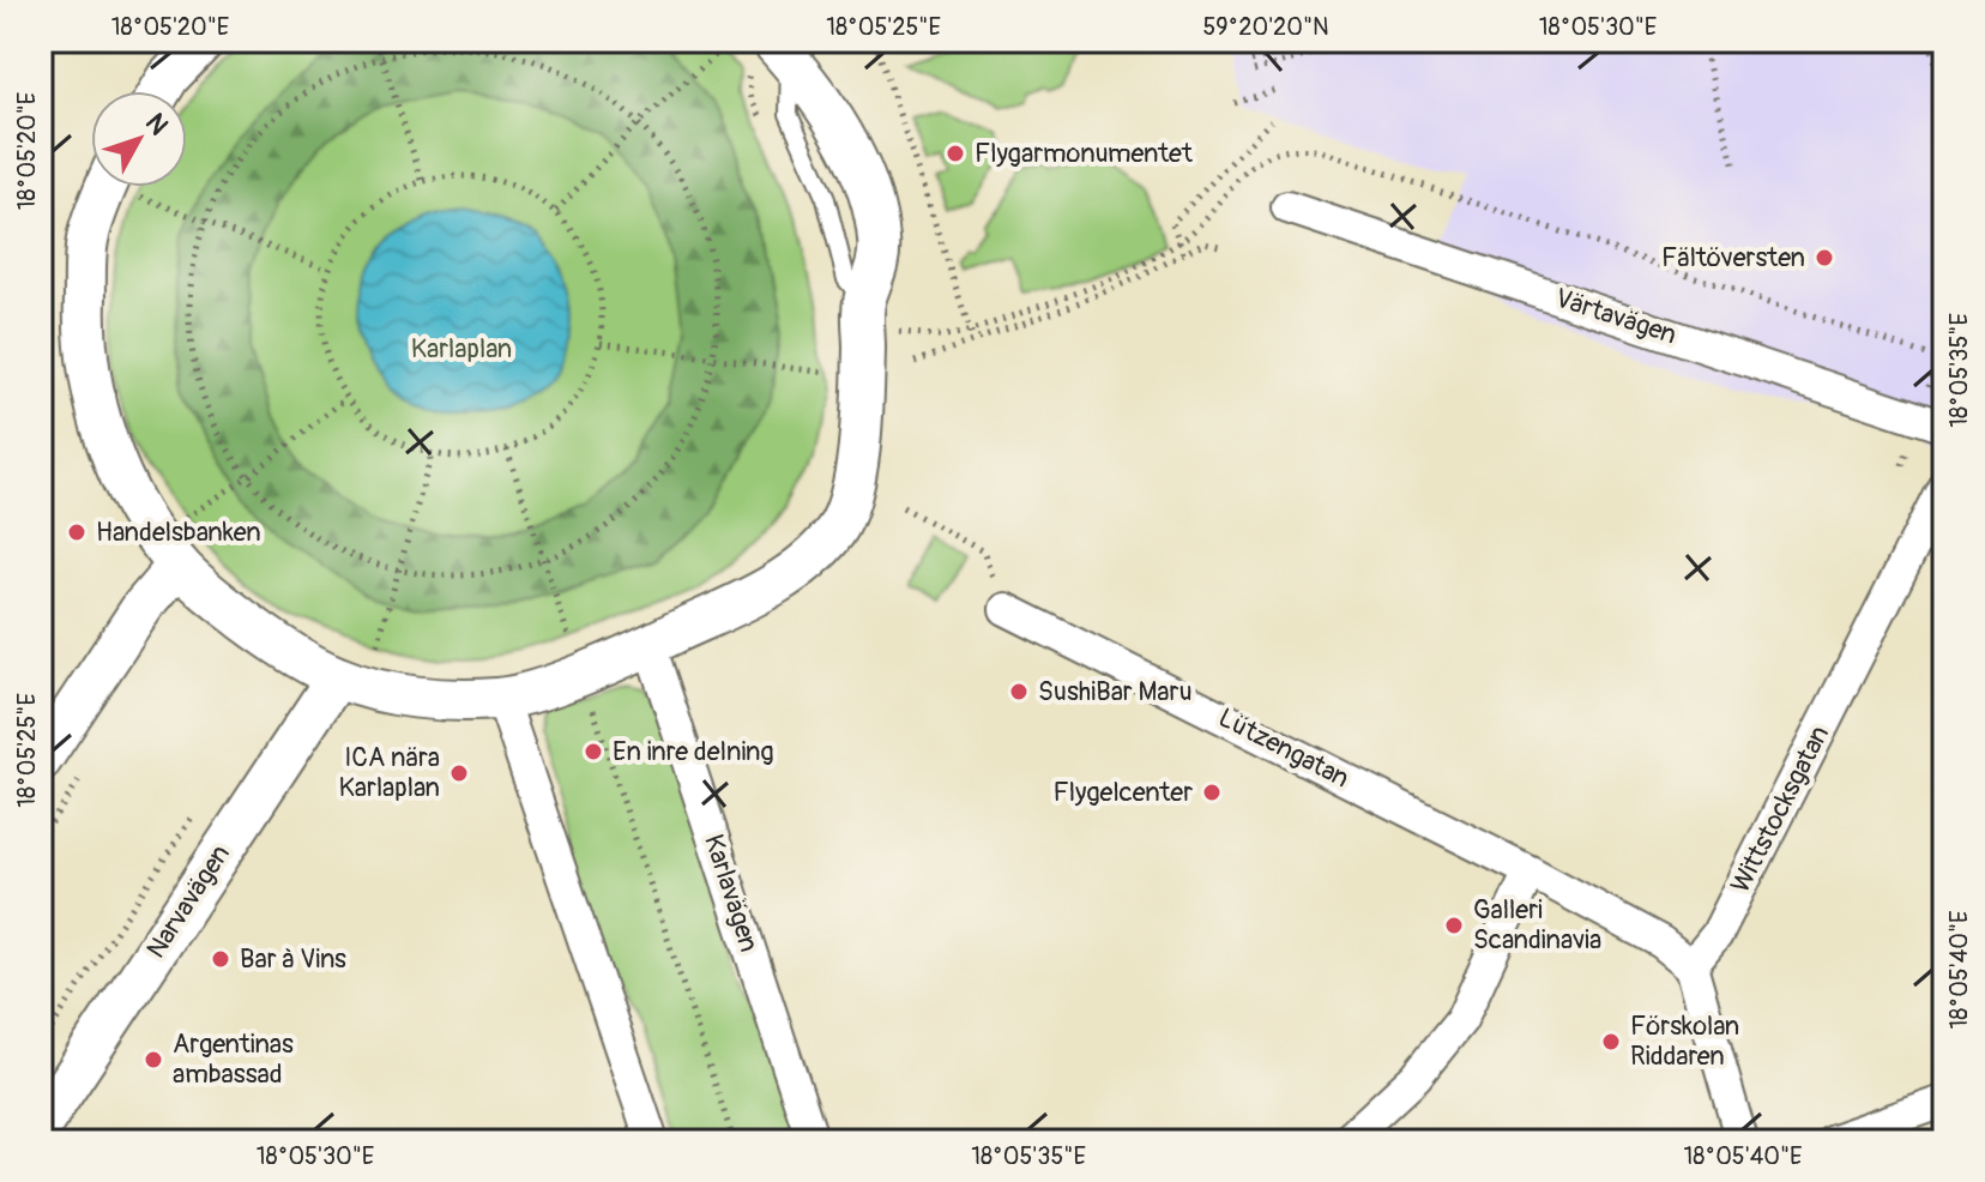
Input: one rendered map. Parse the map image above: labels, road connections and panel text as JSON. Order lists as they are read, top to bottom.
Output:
{
  "streets": {
    "street": [
      "Värtavägen",
      "Lützengatan",
      "Wittstocksgatan",
      "Karlavägen",
      "Narvavägen"
    ]
  },
  "crossings": [
    ["Lützengatan", "Wittstocksgatan"]
  ],
  "parks": ["Karlaplan"],
  "places": [
    "Flygarmonumentet",
    "Fältöversten",
    "Handelsbanken",
    "SushiBar Maru",
    "En inre delning",
    "ICA nära Karlaplan",
    "Flygelcenter",
    "Galleri Scandinavia",
    "Bar à Vins",
    "Förskolan Riddaren",
    "Argentinas ambassad"
  ],
  "north": "top right",
  "coordinates": [
    "18°05'20\"E",
    "18°05'25\"E",
    "59°20'20\"N",
    "18°05'30\"E",
    "18°05'35\"E",
    "18°05'40\"E"
  ]
}
